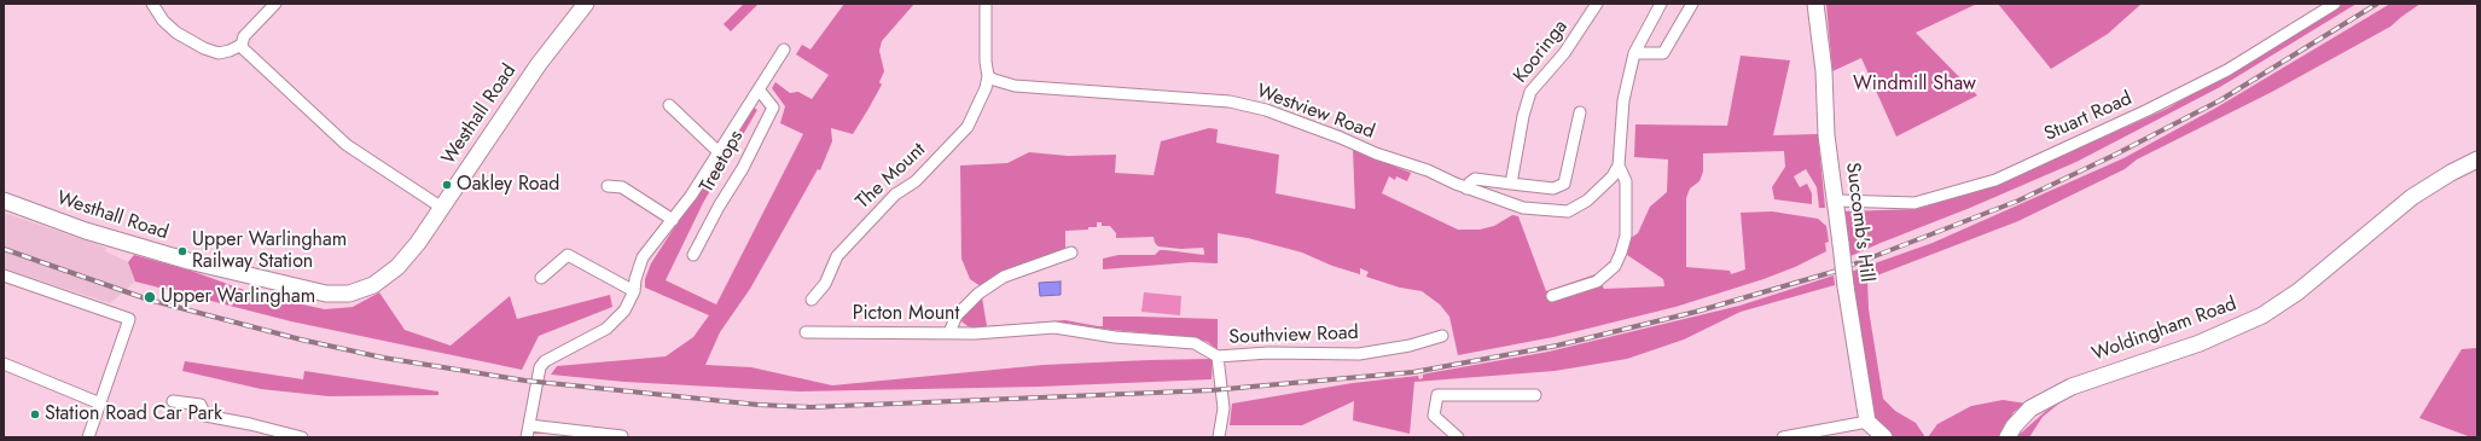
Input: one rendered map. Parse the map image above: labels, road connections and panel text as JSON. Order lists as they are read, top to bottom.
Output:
{
  "streets": {
    "street": [
      "Kooringa",
      "Westview Road",
      "Westhall Road",
      "Stuart Road",
      "Treetops",
      "The Mount",
      "Succomb's Hill",
      "Picton Mount",
      "Woldingham Road",
      "Southview Road"
    ]
  },
  "crossings": [
    ["Westview Road", "The Mount"],
    ["Stuart Road", "Succomb's Hill"],
    ["Picton Mount", "Southview Road"]
  ],
  "parks": ["Windmill Shaw"],
  "places": [
    "Oakley Road",
    "Upper Warlingham Railway Station",
    "Upper Warlingham",
    "Station Road Car Park"
  ]
}
